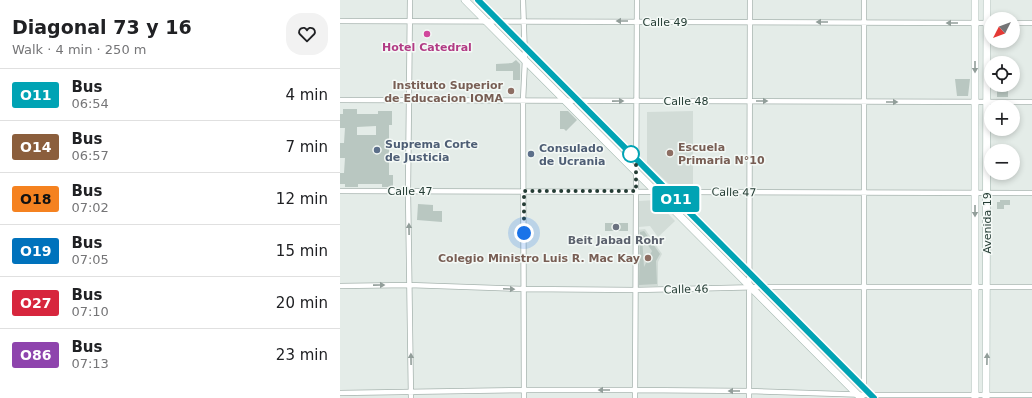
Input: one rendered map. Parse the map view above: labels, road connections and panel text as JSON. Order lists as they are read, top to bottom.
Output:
{
  "streets": {
    "main road": ["Avenida 19"],
    "street": [
      "Calle 49",
      "Calle 48",
      "Calle 47",
      "Calle 46"
    ]
  },
  "crossings": [
    ["Calle 49", "Avenida 19"],
    ["Calle 48", "Avenida 19"],
    ["Calle 47", "Avenida 19"],
    ["Avenida 19", "Calle 46"]
  ],
  "one_way": ["Calle 49", "Calle 48"],
  "places": [
    "Hotel Catedral",
    "Instituto Superior de Educacion IOMA",
    "Suprema Corte de Justicia",
    "Escuela Primaria N°10",
    "Consulado de Ucrania",
    "Beit Jabad Rohr",
    "Colegio Ministro Luis R. Mac Kay"
  ],
  "lines": ["bus line O11"],
  "north": "bottom left",
  "page": {
    "heading": ["Diagonal 73 y 16", "Walk · 4 min · 250 m"],
    "on_map": "O11",
    "map_buttons": ["+", "−"],
    "list": [
      {
        "mark": "O11",
        "name": "Bus",
        "note": "06:54",
        "value": "4 min"
      },
      {
        "mark": "O14",
        "name": "Bus",
        "note": "06:57",
        "value": "7 min"
      },
      {
        "mark": "O18",
        "name": "Bus",
        "note": "07:02",
        "value": "12 min"
      },
      {
        "mark": "O19",
        "name": "Bus",
        "note": "07:05",
        "value": "15 min"
      },
      {
        "mark": "O27",
        "name": "Bus",
        "note": "07:10",
        "value": "20 min"
      },
      {
        "mark": "O86",
        "name": "Bus",
        "note": "07:13",
        "value": "23 min"
      }
    ]
  }
}
